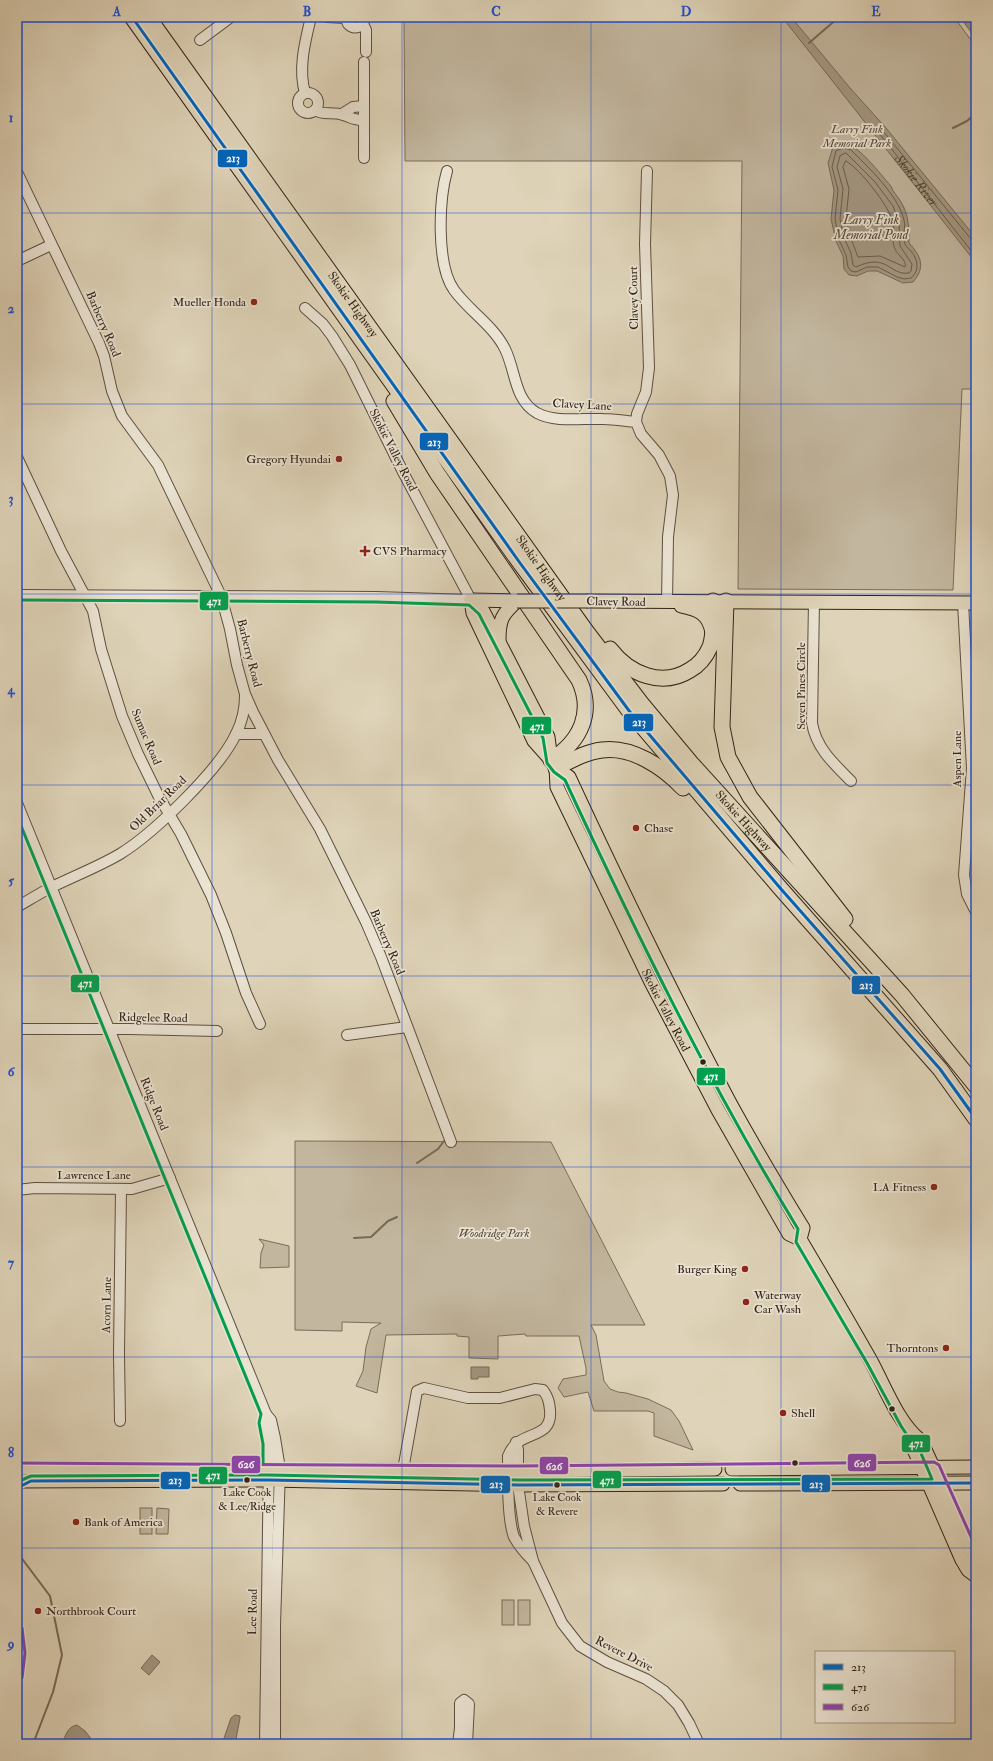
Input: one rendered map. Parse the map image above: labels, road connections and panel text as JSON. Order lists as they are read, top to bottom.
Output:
{
  "streets": {
    "highway": ["Skokie Highway"],
    "main road": ["Skokie Valley Road", "Clavey Road"],
    "street": [
      "Clavey Court",
      "Barberry Road",
      "Clavey Lane",
      "Seven Pines Circle",
      "Sumac Road",
      "Aspen Lane",
      "Old Briar Road",
      "Ridgelee Road",
      "Ridge Road",
      "Lawrence Lane",
      "Acorn Lane",
      "Lee Road",
      "Revere Drive"
    ]
  },
  "crossings": [
    ["Clavey Court", "Clavey Lane"],
    ["Barberry Road", "Clavey Road"],
    ["Barberry Road", "Old Briar Road"],
    ["Skokie Valley Road", "Clavey Road"],
    ["Clavey Road", "Seven Pines Circle"],
    ["Clavey Road", "Sumac Road"],
    ["Clavey Road", "Aspen Lane"],
    ["Sumac Road", "Old Briar Road"],
    ["Old Briar Road", "Ridge Road"],
    ["Ridgelee Road", "Ridge Road"],
    ["Ridge Road", "Lawrence Lane"],
    ["Ridge Road", "Lee Road"],
    ["Lawrence Lane", "Acorn Lane"]
  ],
  "water": ["Skokie River", "Larry Fink Memorial Pond"],
  "parks": ["Larry Fink Memorial Park", "Woodridge Park"],
  "places": {
    "other": [
      "Mueller Honda",
      "Gregory Hyundai",
      "Chase",
      "LA Fitness",
      "Burger King",
      "Waterway Car Wash",
      "Thorntons",
      "Shell",
      "Lake Cook & Lee/Ridge",
      "Lake Cook & Revere",
      "Bank of America",
      "Northbrook Court"
    ],
    "health": ["CVS Pharmacy"]
  },
  "lines": ["transit line 213", "transit line 471", "transit line 626"],
  "legend": ["213", "471", "626"],
  "grid": {
    "columns": [
      "A",
      "B",
      "C",
      "D",
      "E"
    ],
    "rows": [
      "1",
      "2",
      "3",
      "4",
      "5",
      "6",
      "7",
      "8",
      "9"
    ]
  }
}
